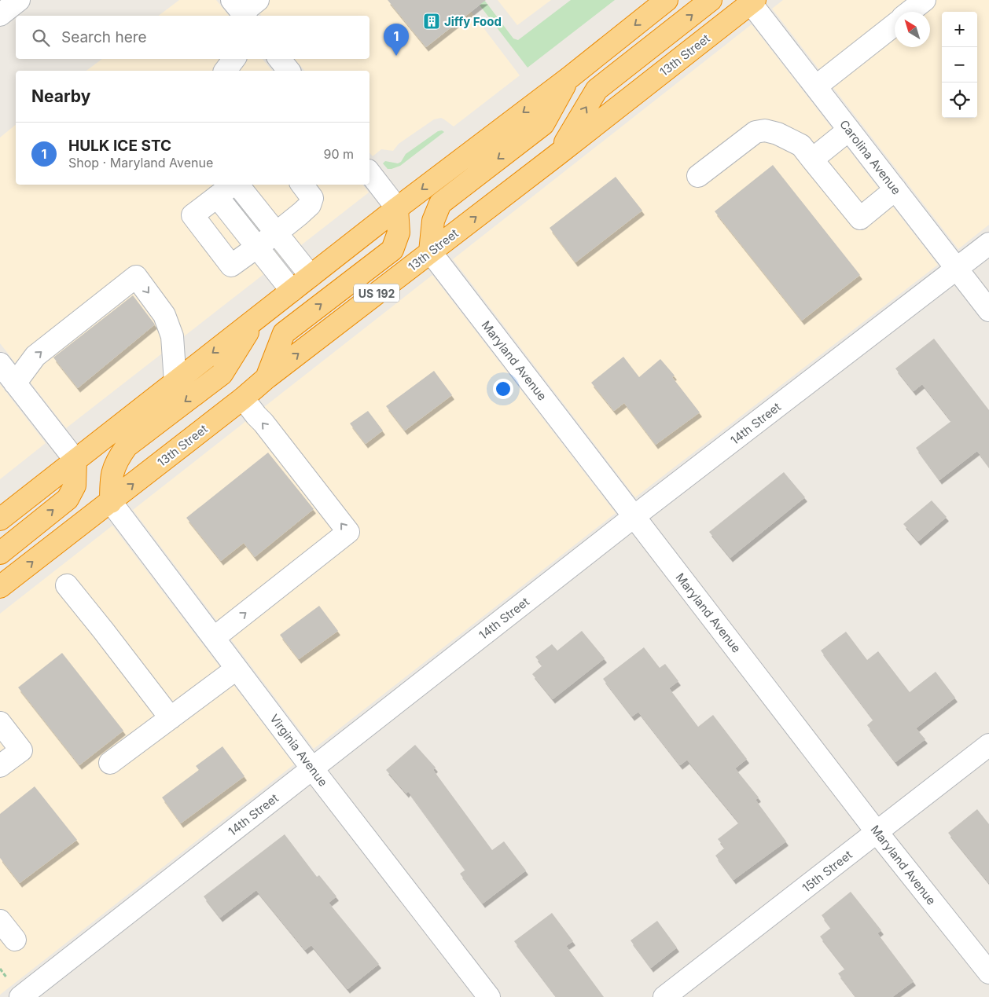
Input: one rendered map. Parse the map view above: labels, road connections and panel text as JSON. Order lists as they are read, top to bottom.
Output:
{
  "streets": {
    "highway": ["13th Street", "US 192"],
    "street": [
      "Carolina Avenue",
      "Maryland Avenue",
      "14th Street",
      "Virginia Avenue",
      "15th Street"
    ]
  },
  "crossings": [
    ["13th Street", "Carolina Avenue"],
    ["13th Street", "Maryland Avenue"],
    ["13th Street", "Virginia Avenue"],
    ["Carolina Avenue", "14th Street"],
    ["Maryland Avenue", "14th Street"],
    ["Maryland Avenue", "15th Street"],
    ["14th Street", "Virginia Avenue"]
  ],
  "places": {
    "building": ["Jiffy Food"]
  },
  "north": "top left",
  "page": {
    "map_buttons": ["+", "−"],
    "search": "Search here",
    "pins": "1",
    "heading": "Nearby",
    "list": [
      {
        "mark": "1",
        "name": "HULK ICE STC",
        "note": "Shop · Maryland Avenue",
        "value": "90 m"
      }
    ]
  }
}
